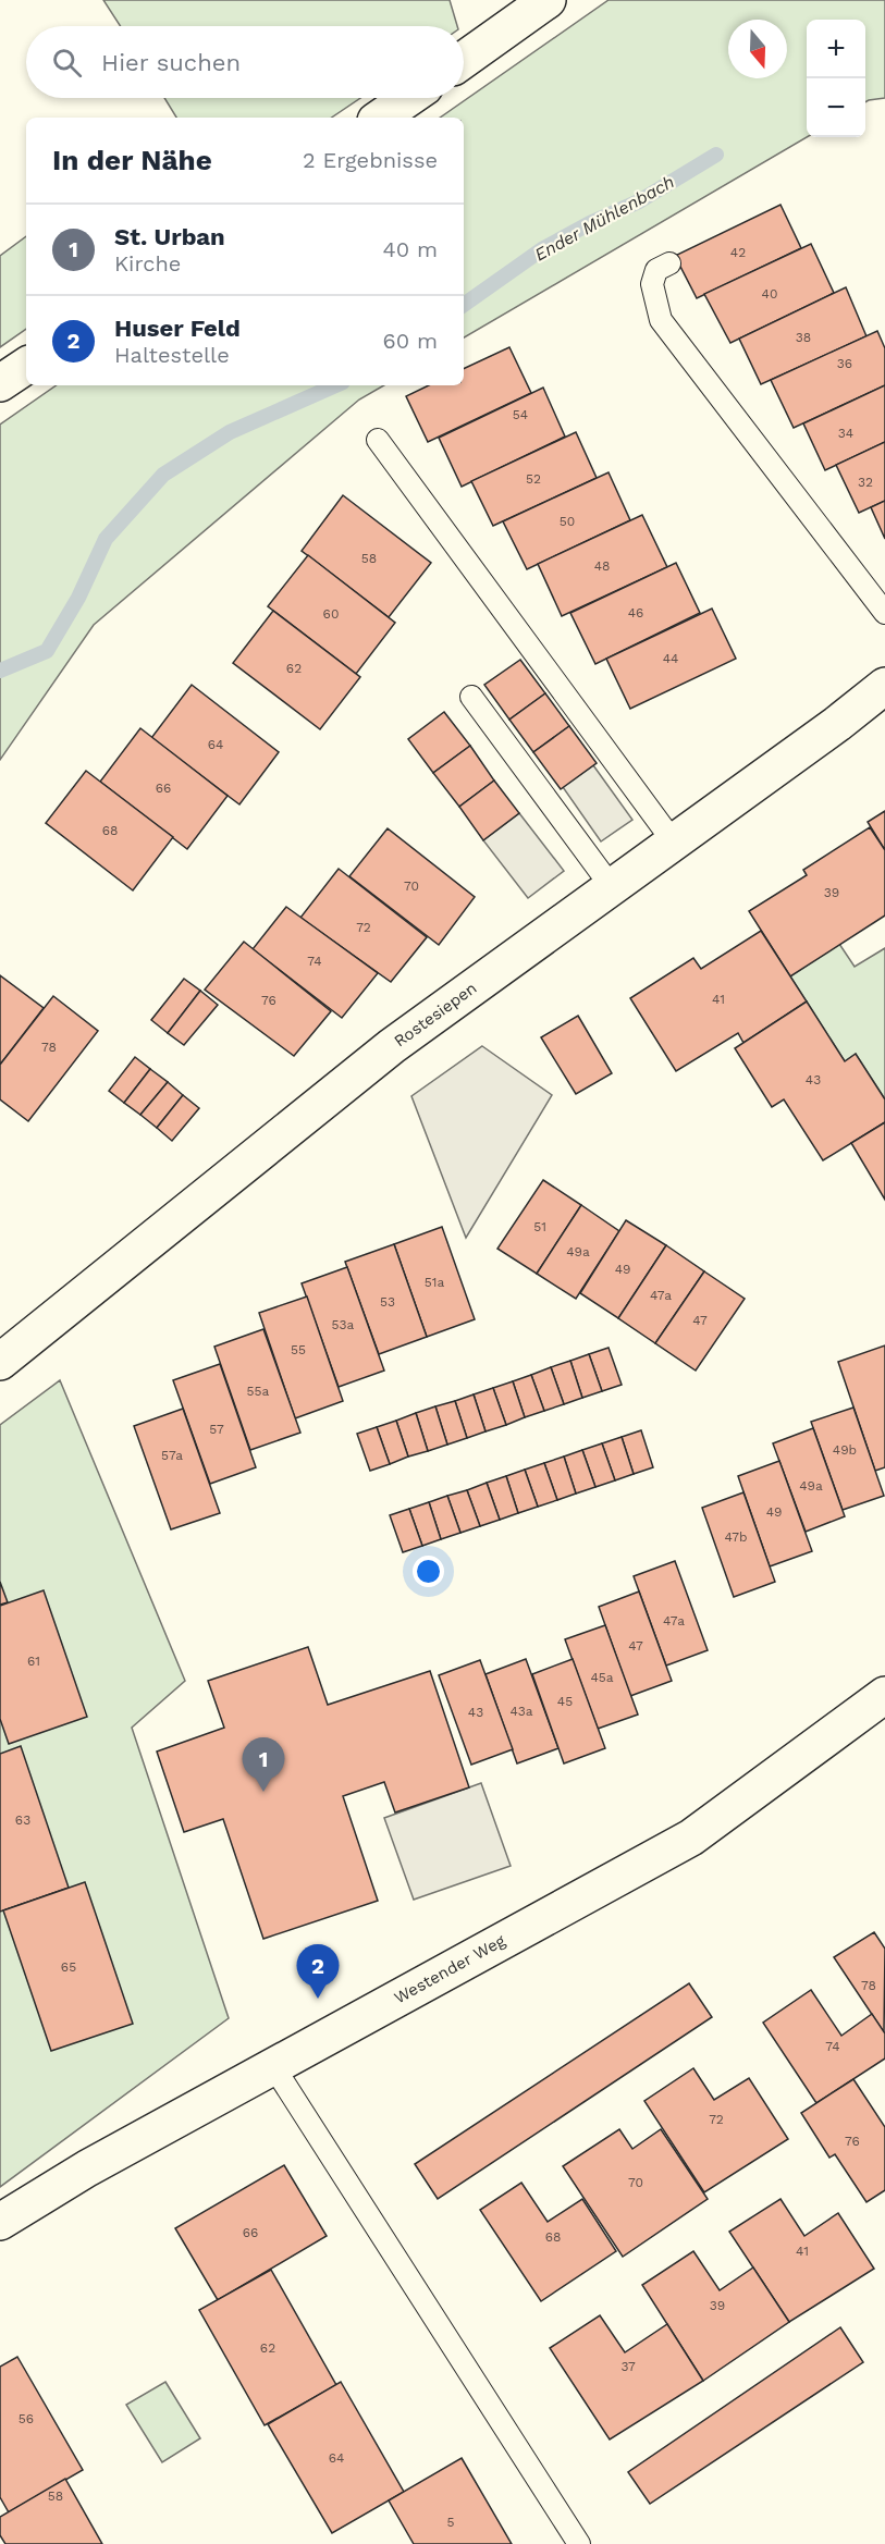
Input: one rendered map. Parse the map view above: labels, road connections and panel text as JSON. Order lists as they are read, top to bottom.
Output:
{
  "streets": {
    "street": ["Rostesiepen", "Westender Weg"]
  },
  "water": ["Ender Mühlenbach"],
  "house_numbers": [
    "42",
    "40",
    "38",
    "36",
    "54",
    "34",
    "52",
    "32",
    "50",
    "58",
    "48",
    "46",
    "60",
    "44",
    "62",
    "64",
    "66",
    "68",
    "70",
    "39",
    "72",
    "74",
    "41",
    "76",
    "78",
    "43",
    "51",
    "49a",
    "49",
    "51a",
    "47a",
    "53",
    "47",
    "53a",
    "55",
    "55a",
    "57",
    "49b",
    "57a",
    "49a",
    "49",
    "47b",
    "47a",
    "47",
    "61",
    "45a",
    "45",
    "43a",
    "43",
    "63",
    "65",
    "78",
    "74",
    "72",
    "76",
    "70",
    "66",
    "68",
    "41",
    "39",
    "62",
    "37",
    "56",
    "64",
    "58",
    "5"
  ],
  "north": "bottom",
  "page": {
    "map_buttons": ["+", "−"],
    "search": "Hier suchen",
    "heading": ["In der Nähe", "2 Ergebnisse"],
    "list": [
      {
        "mark": "1",
        "name": "St. Urban",
        "note": "Kirche",
        "value": "40 m"
      },
      {
        "mark": "2",
        "name": "Huser Feld",
        "note": "Haltestelle",
        "value": "60 m"
      }
    ],
    "pins": ["1", "2"]
  }
}
